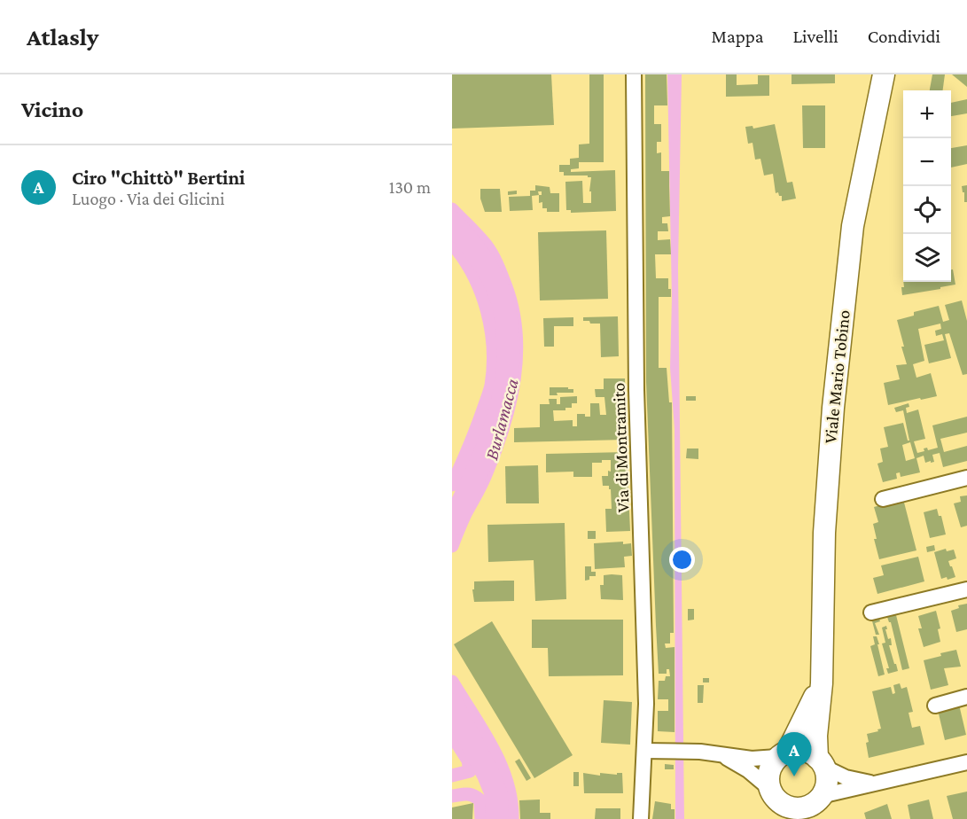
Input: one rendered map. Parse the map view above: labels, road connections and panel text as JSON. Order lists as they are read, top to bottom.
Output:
{
  "streets": {
    "main road": ["Viale Mario Tobino"],
    "street": ["Via di Montramito"]
  },
  "water": ["Burlamacca"],
  "page": {
    "header": "Atlasly",
    "nav": ["Mappa", "Livelli", "Condividi"],
    "heading": "Vicino",
    "map_buttons": ["+", "−"],
    "list": [
      {
        "mark": "A",
        "name": "Ciro \"Chittò\" Bertini",
        "note": "Luogo · Via dei Glicini",
        "value": "130 m"
      }
    ],
    "pins": "A"
  }
}
